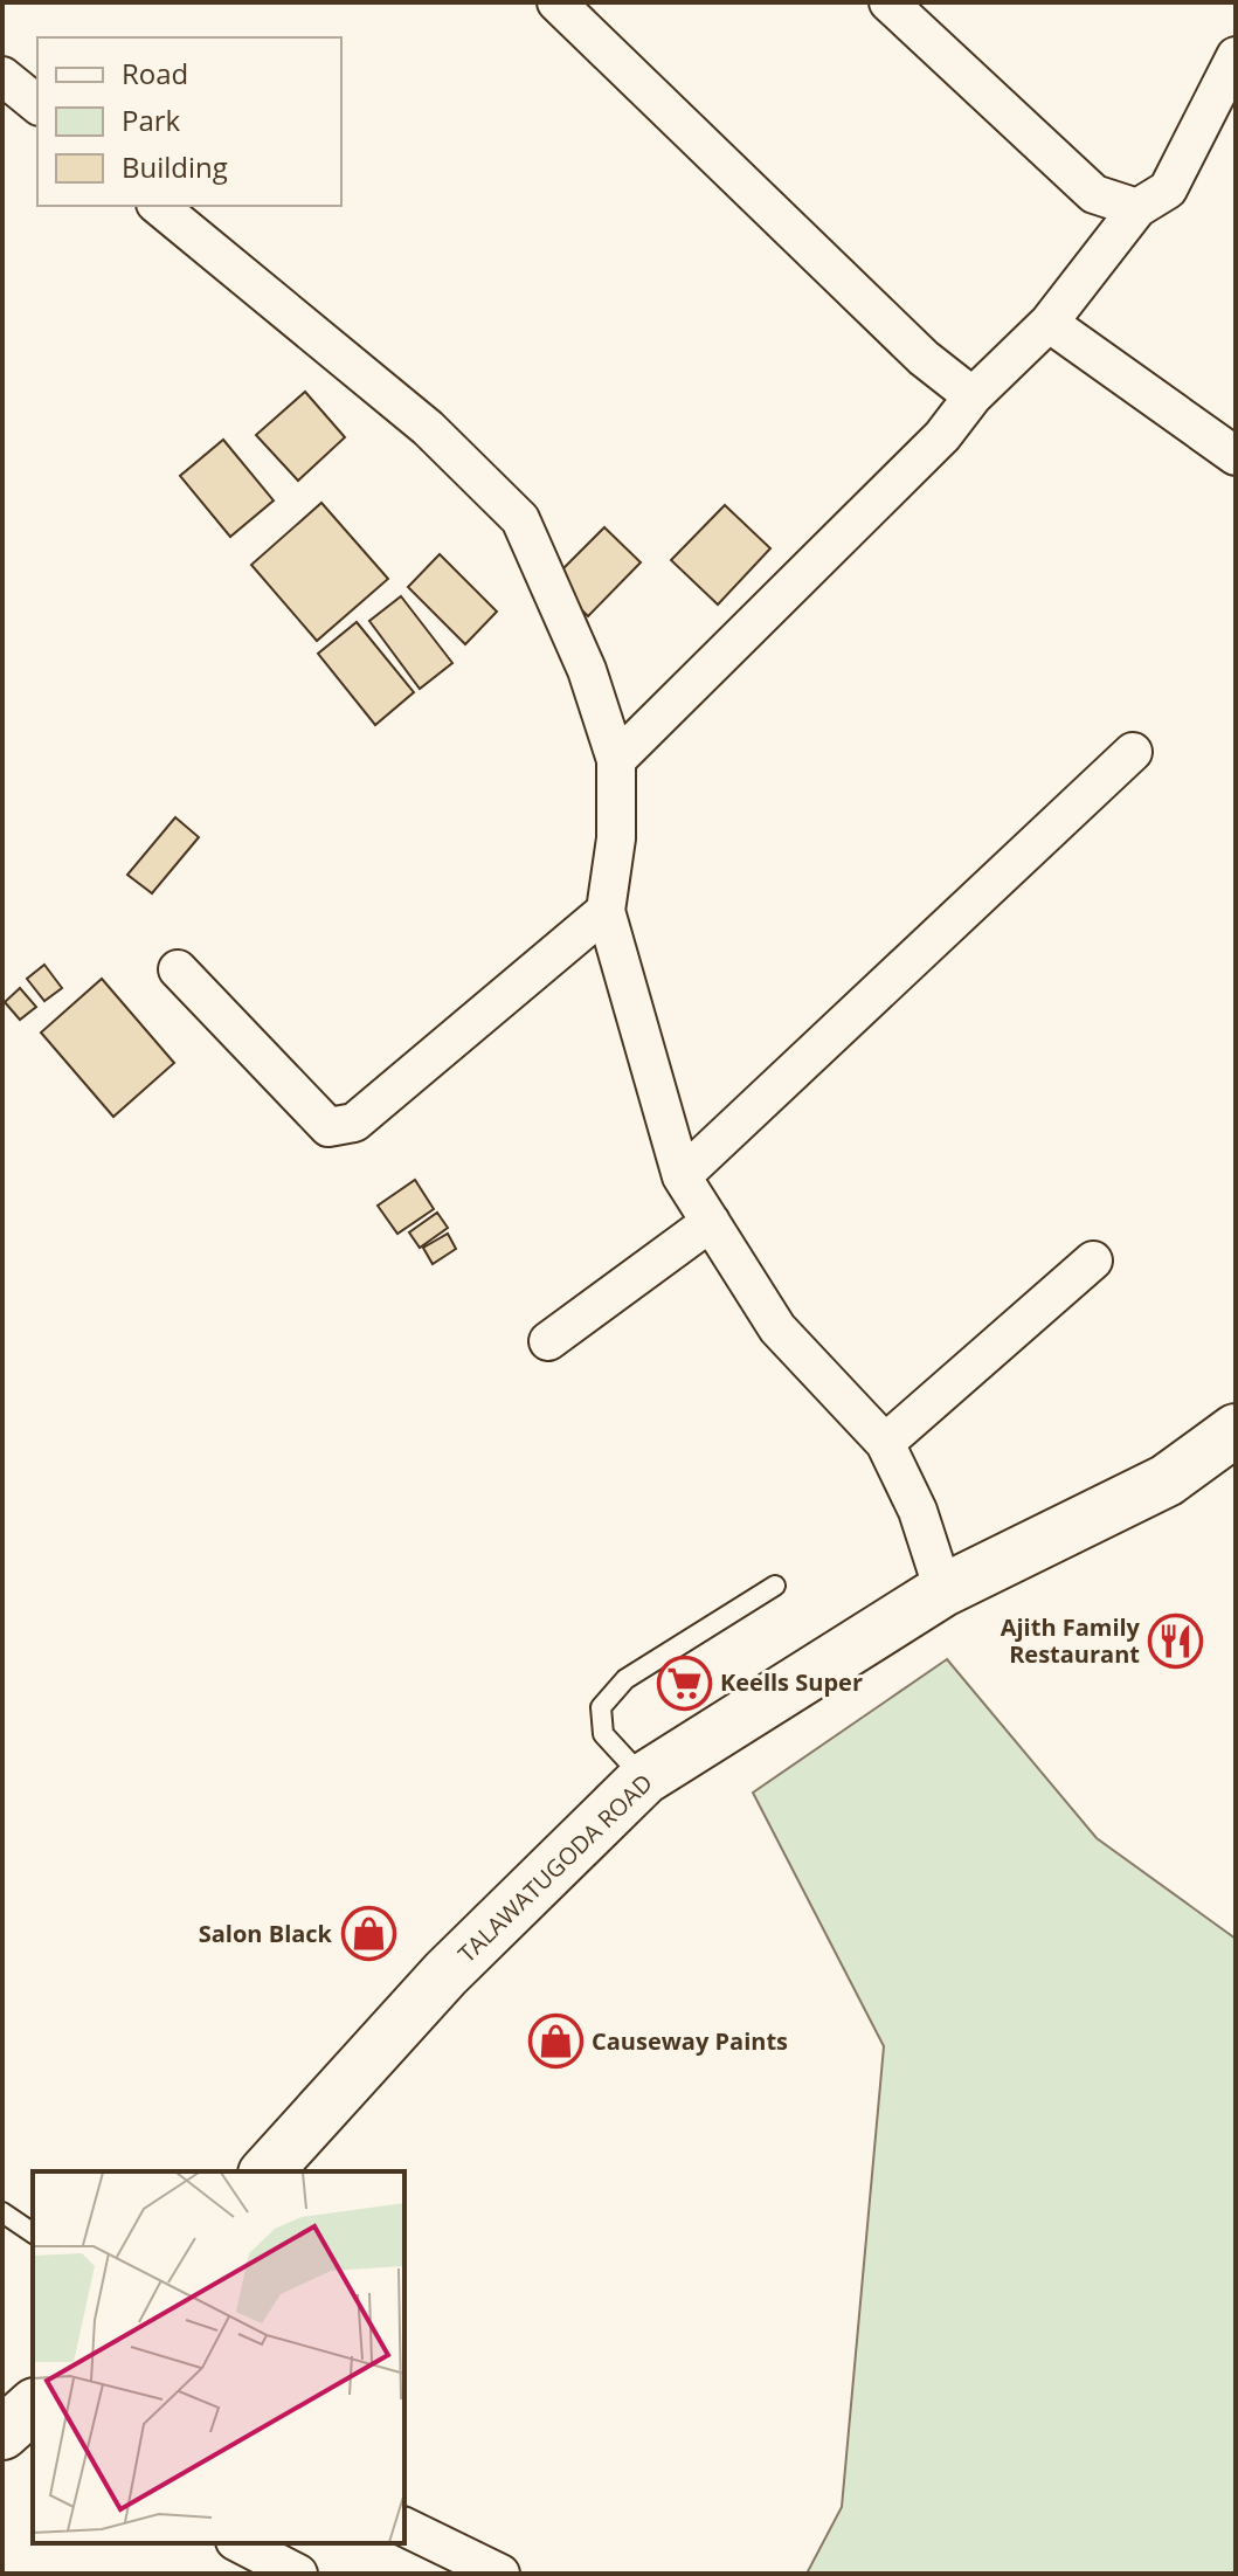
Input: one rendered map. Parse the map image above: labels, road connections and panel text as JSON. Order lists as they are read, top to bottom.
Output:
{
  "streets": {
    "main road": ["TALAWATUGODA ROAD"]
  },
  "places": {
    "restaurant": ["Ajith Family Restaurant"],
    "supermarket": ["Keells Super"],
    "shop": ["Salon Black", "Causeway Paints"]
  },
  "legend": ["Road", "Park", "Building"]
}
